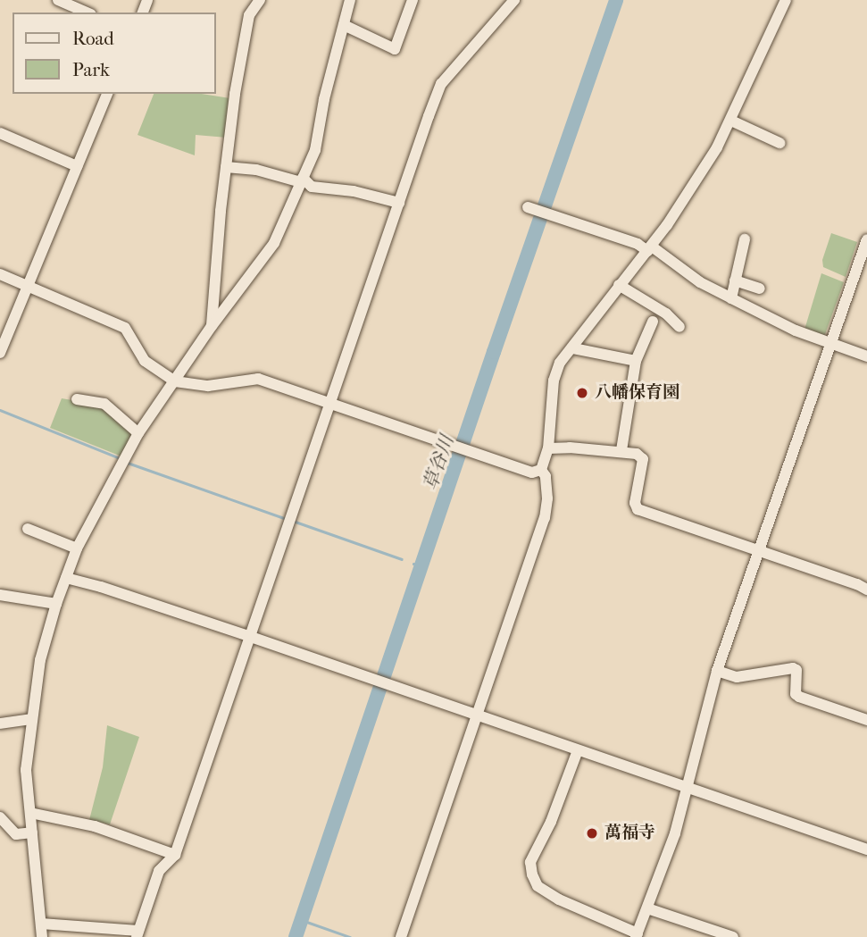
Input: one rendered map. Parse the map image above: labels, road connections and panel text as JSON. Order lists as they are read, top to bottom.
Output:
{
  "water": ["草谷川"],
  "places": ["八幡保育園", "萬福寺"],
  "legend": ["Road", "Park"]
}
